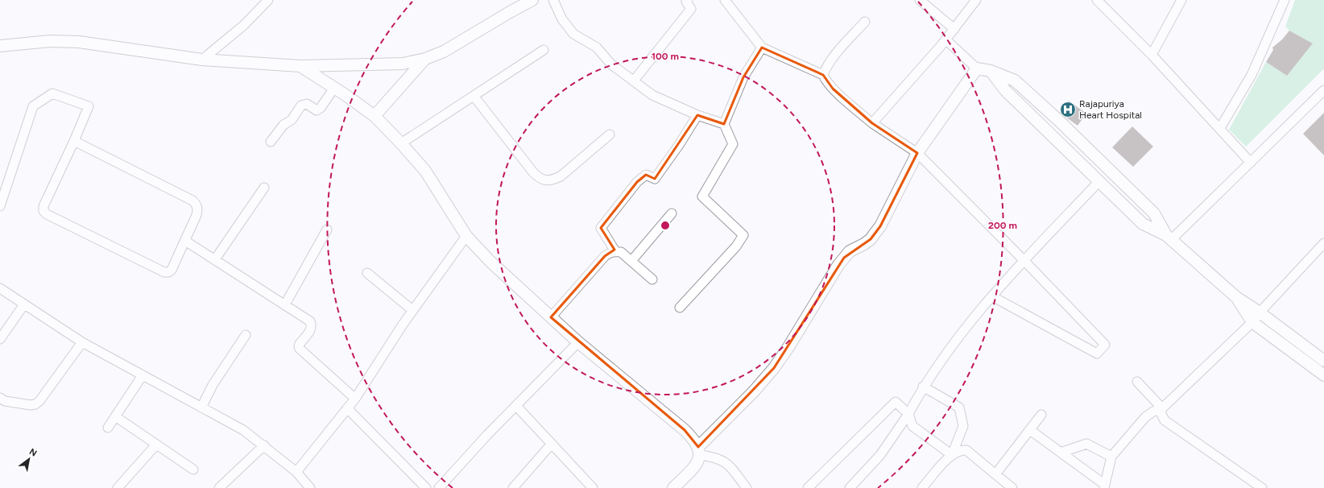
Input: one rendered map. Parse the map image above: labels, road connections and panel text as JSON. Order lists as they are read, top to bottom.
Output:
{
  "places": {
    "hospital": ["Rajapuriya Heart Hospital"]
  },
  "north": "top right",
  "rings": ["100 m", "200 m"]
}
